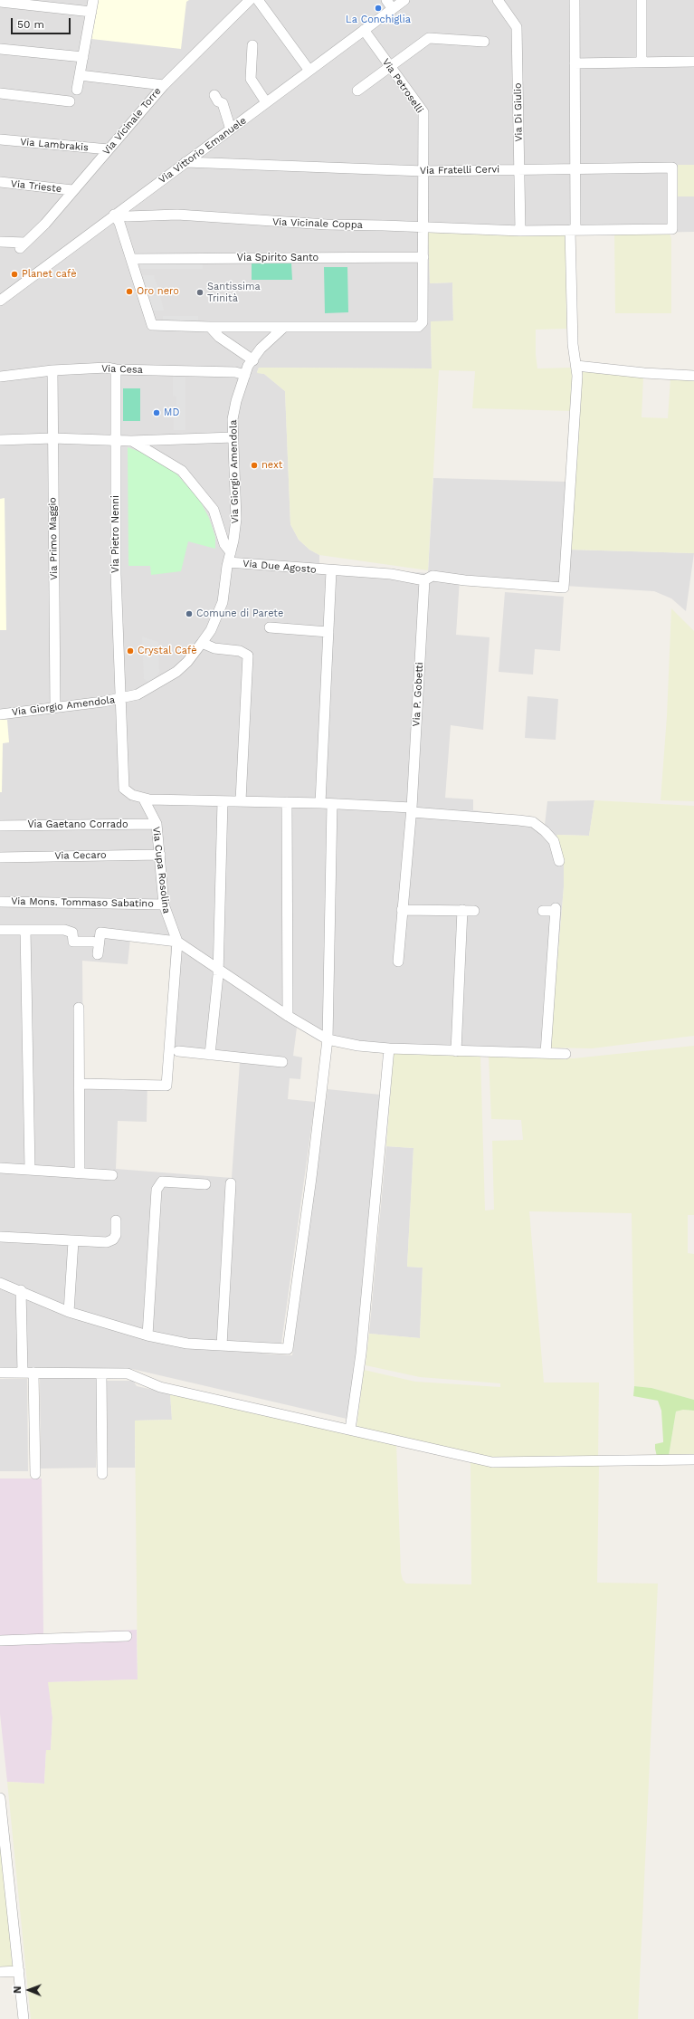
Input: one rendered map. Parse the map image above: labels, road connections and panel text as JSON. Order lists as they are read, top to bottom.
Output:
{
  "streets": {
    "street": [
      "Via Petroselli",
      "Via Di Giulio",
      "Via Vicinale Torre",
      "Via Lambrakis",
      "Via Vittorio Emanuele",
      "Via Fratelli Cervi",
      "Via Trieste",
      "Via Vicinale Coppa",
      "Via Spirito Santo",
      "Via Cesa",
      "Via Giorgio Amendola",
      "Via Pietro Nenni",
      "Via Primo Maggio",
      "Via Due Agosto",
      "Via P. Gobetti",
      "Via Gaetano Corrado",
      "Via Cecaro",
      "Via Cupa Rosolina",
      "Via Mons. Tommaso Sabatino"
    ]
  },
  "crossings": [
    ["Via Petroselli", "Via Vittorio Emanuele"],
    ["Via Petroselli", "Via Fratelli Cervi"],
    ["Via Petroselli", "Via Vicinale Coppa"],
    ["Via Petroselli", "Via Spirito Santo"],
    ["Via Petroselli", "Via Giorgio Amendola"],
    ["Via Di Giulio", "Via Fratelli Cervi"],
    ["Via Di Giulio", "Via Vicinale Coppa"],
    ["Via Vicinale Torre", "Via Lambrakis"],
    ["Via Vicinale Torre", "Via Trieste"],
    ["Via Vittorio Emanuele", "Via Fratelli Cervi"],
    ["Via Vittorio Emanuele", "Via Vicinale Coppa"],
    ["Via Fratelli Cervi", "Via Vicinale Coppa"],
    ["Via Cesa", "Via Giorgio Amendola"],
    ["Via Cesa", "Via Pietro Nenni"],
    ["Via Cesa", "Via Primo Maggio"],
    ["Via Giorgio Amendola", "Via Pietro Nenni"],
    ["Via Giorgio Amendola", "Via Primo Maggio"],
    ["Via Giorgio Amendola", "Via Due Agosto"],
    ["Via Pietro Nenni", "Via Cupa Rosolina"],
    ["Via Due Agosto", "Via P. Gobetti"],
    ["Via Gaetano Corrado", "Via Cupa Rosolina"],
    ["Via Cecaro", "Via Cupa Rosolina"],
    ["Via Cupa Rosolina", "Via Mons. Tommaso Sabatino"]
  ],
  "places": [
    "La Conchiglia",
    "Planet cafè",
    "Oro nero",
    "Santissima Trinità",
    "MD",
    "next",
    "Comune di Parete",
    "Crystal Cafè"
  ],
  "scale_bar": "50 m",
  "north": "left"
}
